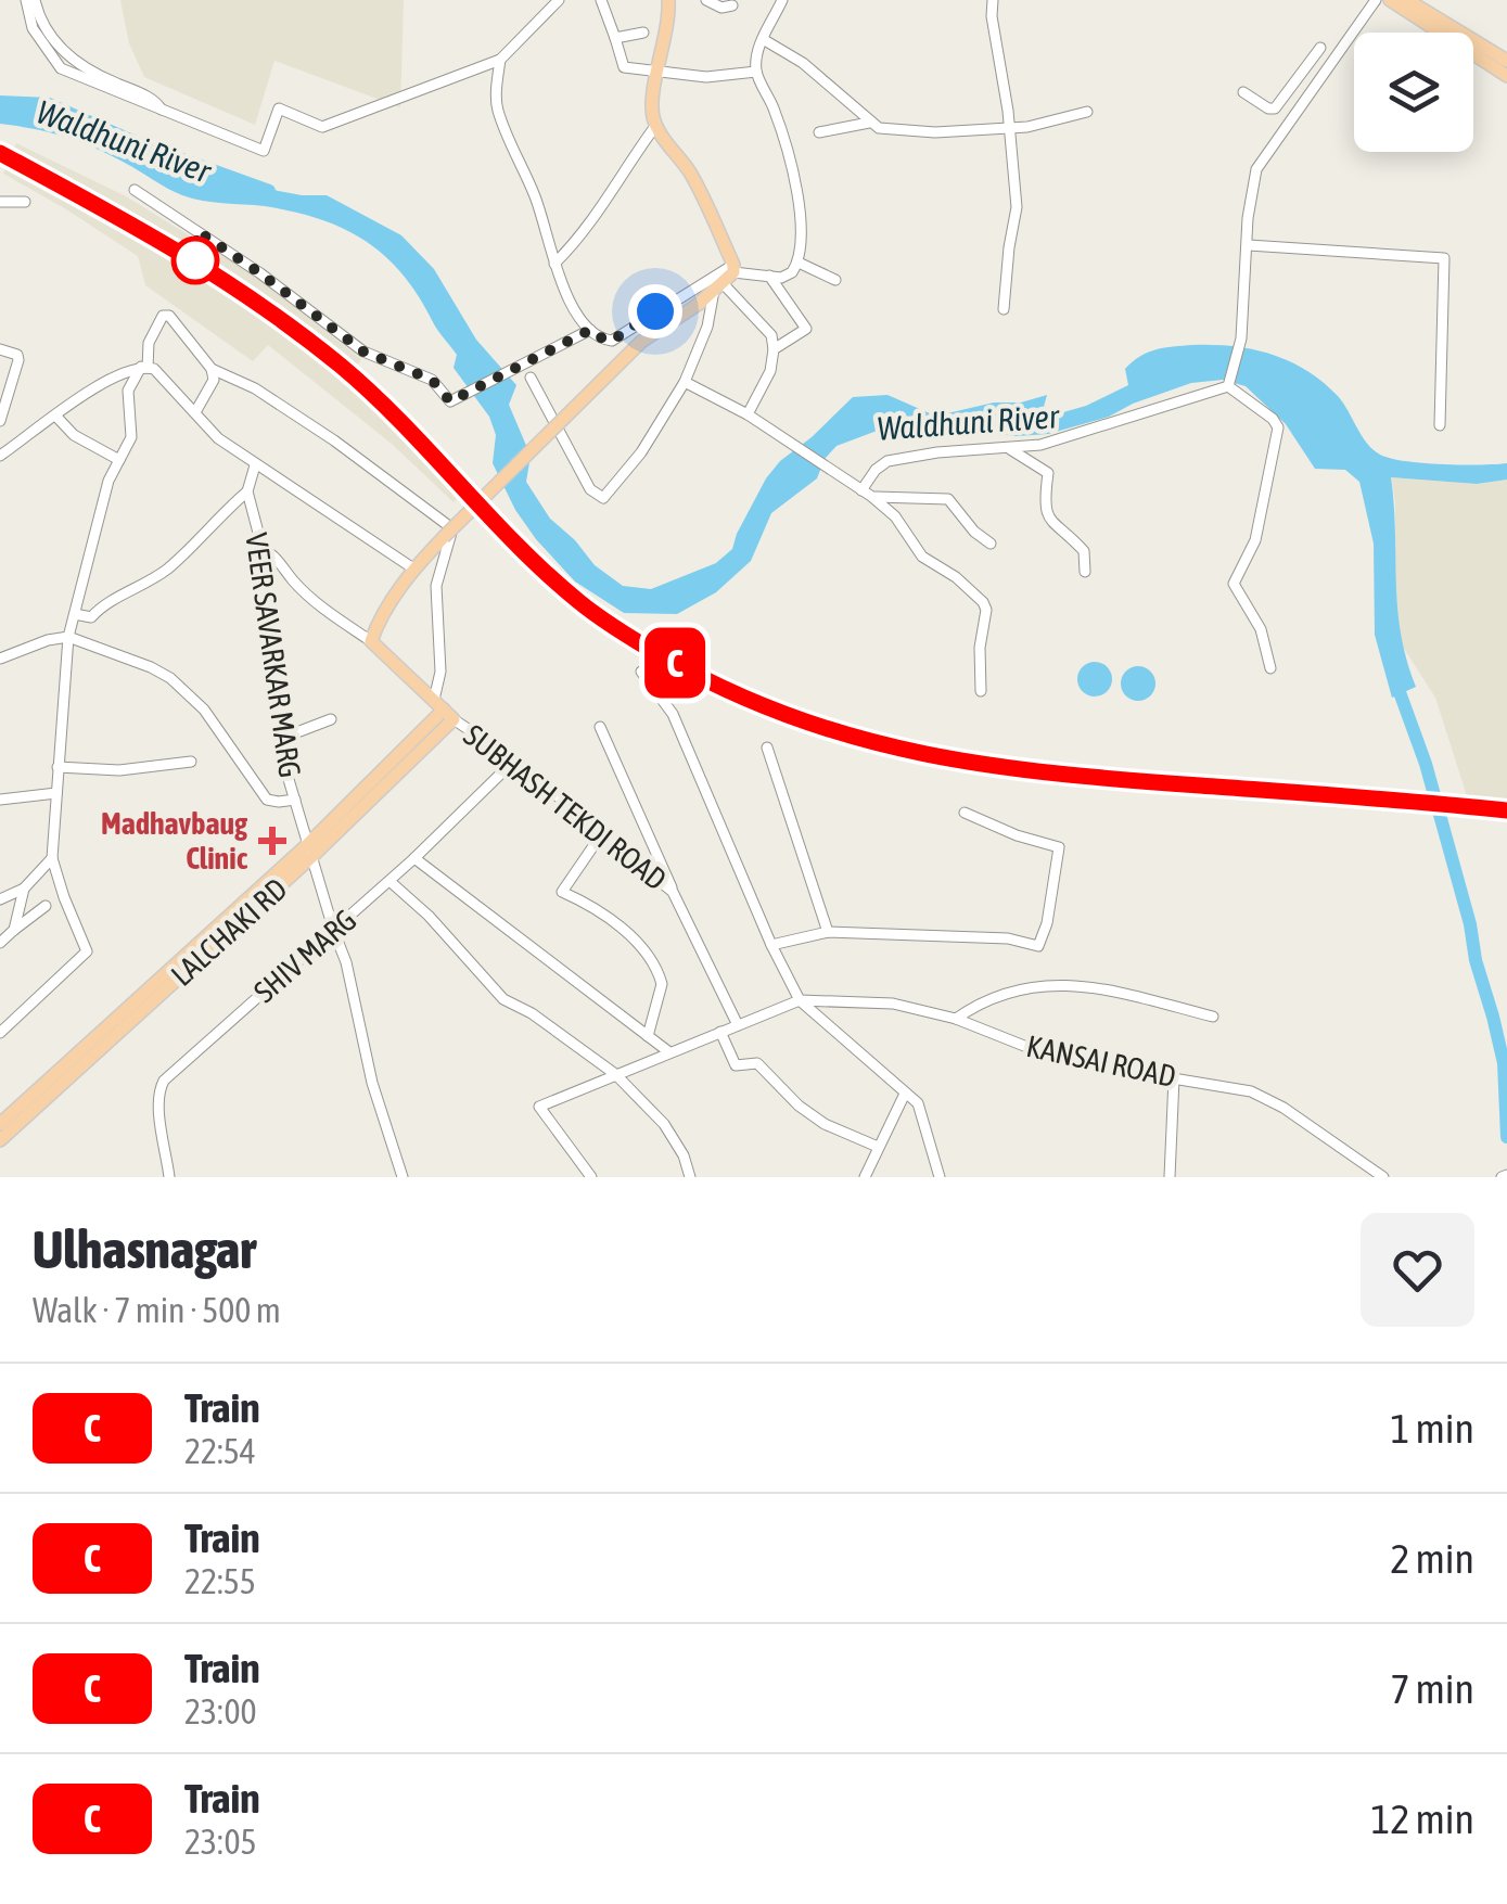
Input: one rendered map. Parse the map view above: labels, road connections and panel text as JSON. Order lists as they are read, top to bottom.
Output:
{
  "streets": {
    "main road": ["LALCHAKI RD"],
    "street": [
      "VEER SAVARKAR MARG",
      "SUBHASH TEKDI ROAD",
      "SHIV MARG",
      "KANSAI ROAD"
    ]
  },
  "crossings": [
    ["VEER SAVARKAR MARG", "LALCHAKI RD"],
    ["VEER SAVARKAR MARG", "SHIV MARG"],
    ["SUBHASH TEKDI ROAD", "LALCHAKI RD"],
    ["SUBHASH TEKDI ROAD", "SHIV MARG"]
  ],
  "water": ["Waldhuni River"],
  "places": {
    "health": ["Madhavbaug Clinic"]
  },
  "page": {
    "on_map": "C",
    "heading": ["Ulhasnagar", "Walk · 7 min · 500 m"],
    "list": [
      {
        "mark": "C",
        "name": "Train",
        "note": "22:54",
        "value": "1 min"
      },
      {
        "mark": "C",
        "name": "Train",
        "note": "22:55",
        "value": "2 min"
      },
      {
        "mark": "C",
        "name": "Train",
        "note": "23:00",
        "value": "7 min"
      },
      {
        "mark": "C",
        "name": "Train",
        "note": "23:05",
        "value": "12 min"
      }
    ]
  }
}
